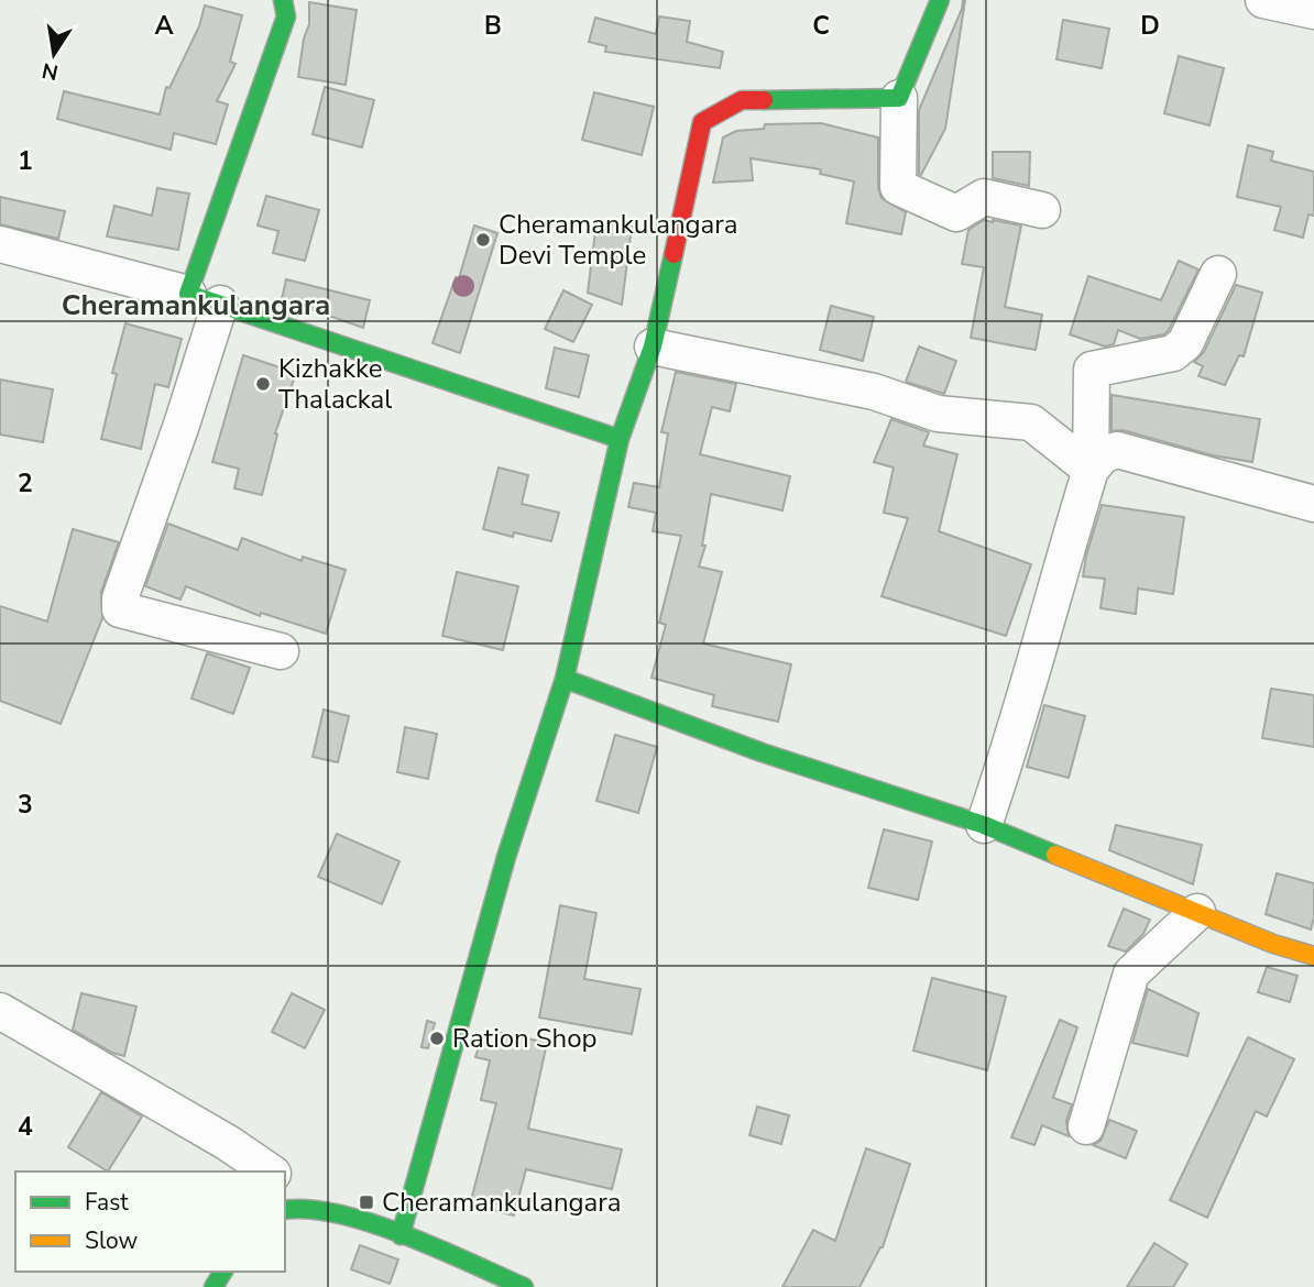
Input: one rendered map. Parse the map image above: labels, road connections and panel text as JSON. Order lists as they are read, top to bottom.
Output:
{
  "districts": ["Cheramankulangara"],
  "places": {
    "other": ["Cheramankulangara Devi Temple", "Kizhakke Thalackal", "Ration Shop"],
    "transit": ["Cheramankulangara"]
  },
  "legend": ["Fast", "Slow"],
  "north": "bottom",
  "grid": {
    "columns": [
      "A",
      "B",
      "C",
      "D"
    ],
    "rows": [
      "1",
      "2",
      "3",
      "4"
    ]
  }
}
